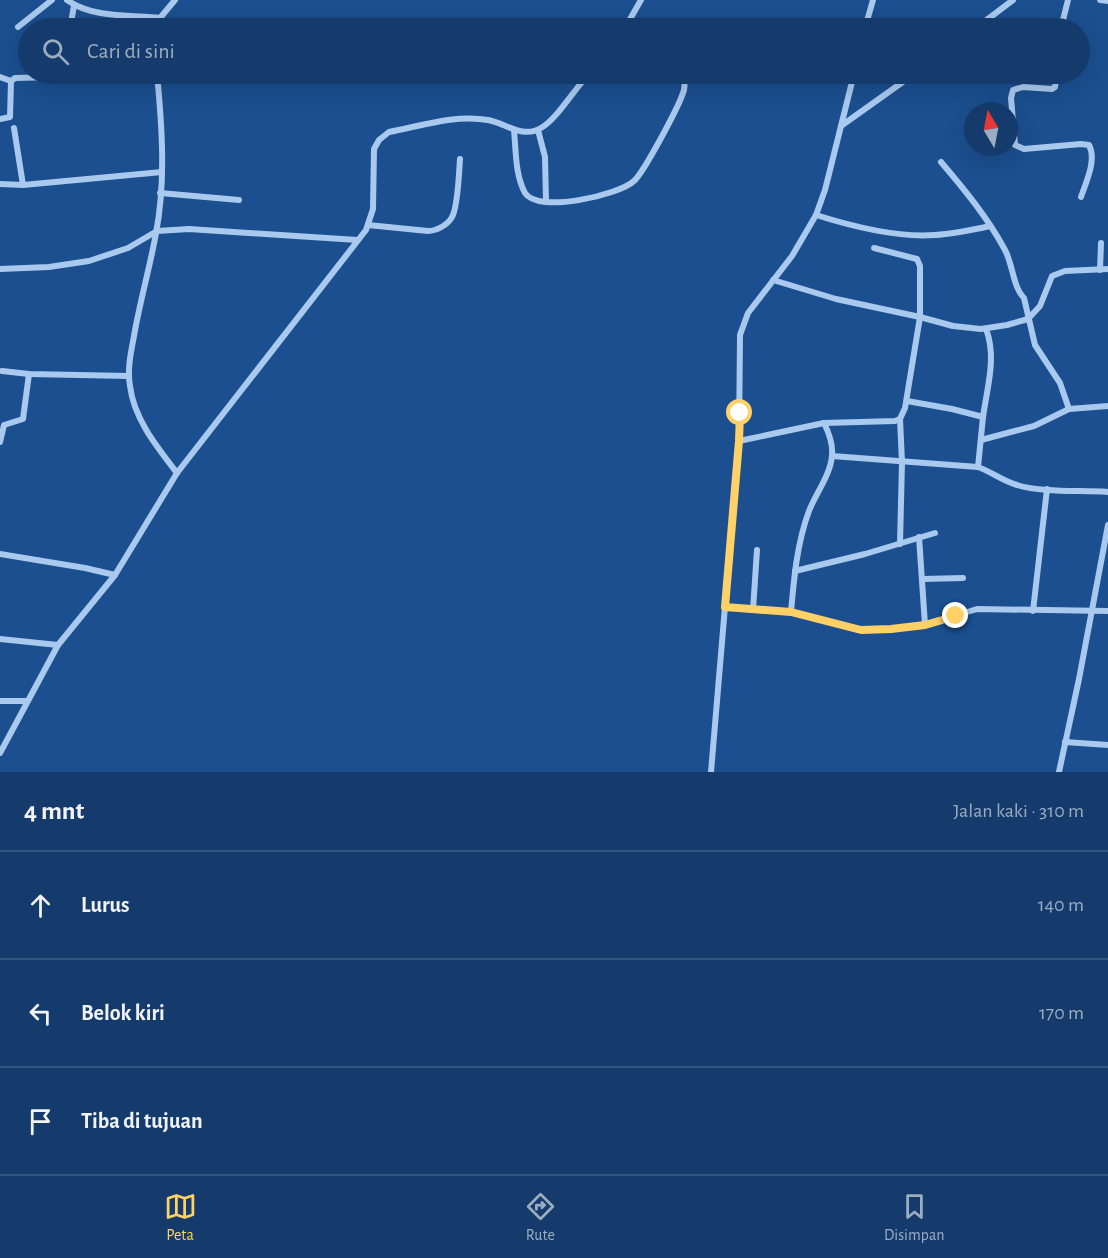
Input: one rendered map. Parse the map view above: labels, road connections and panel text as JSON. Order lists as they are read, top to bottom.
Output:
{
  "north": "top",
  "page": {
    "search": "Cari di sini",
    "heading": ["4 mnt", "Jalan kaki · 310 m"],
    "list": [
      ["Lurus", "140 m"],
      ["Belok kiri", "170 m"],
      "Tiba di tujuan"
    ],
    "nav": ["Peta", "Rute", "Disimpan"]
  }
}
